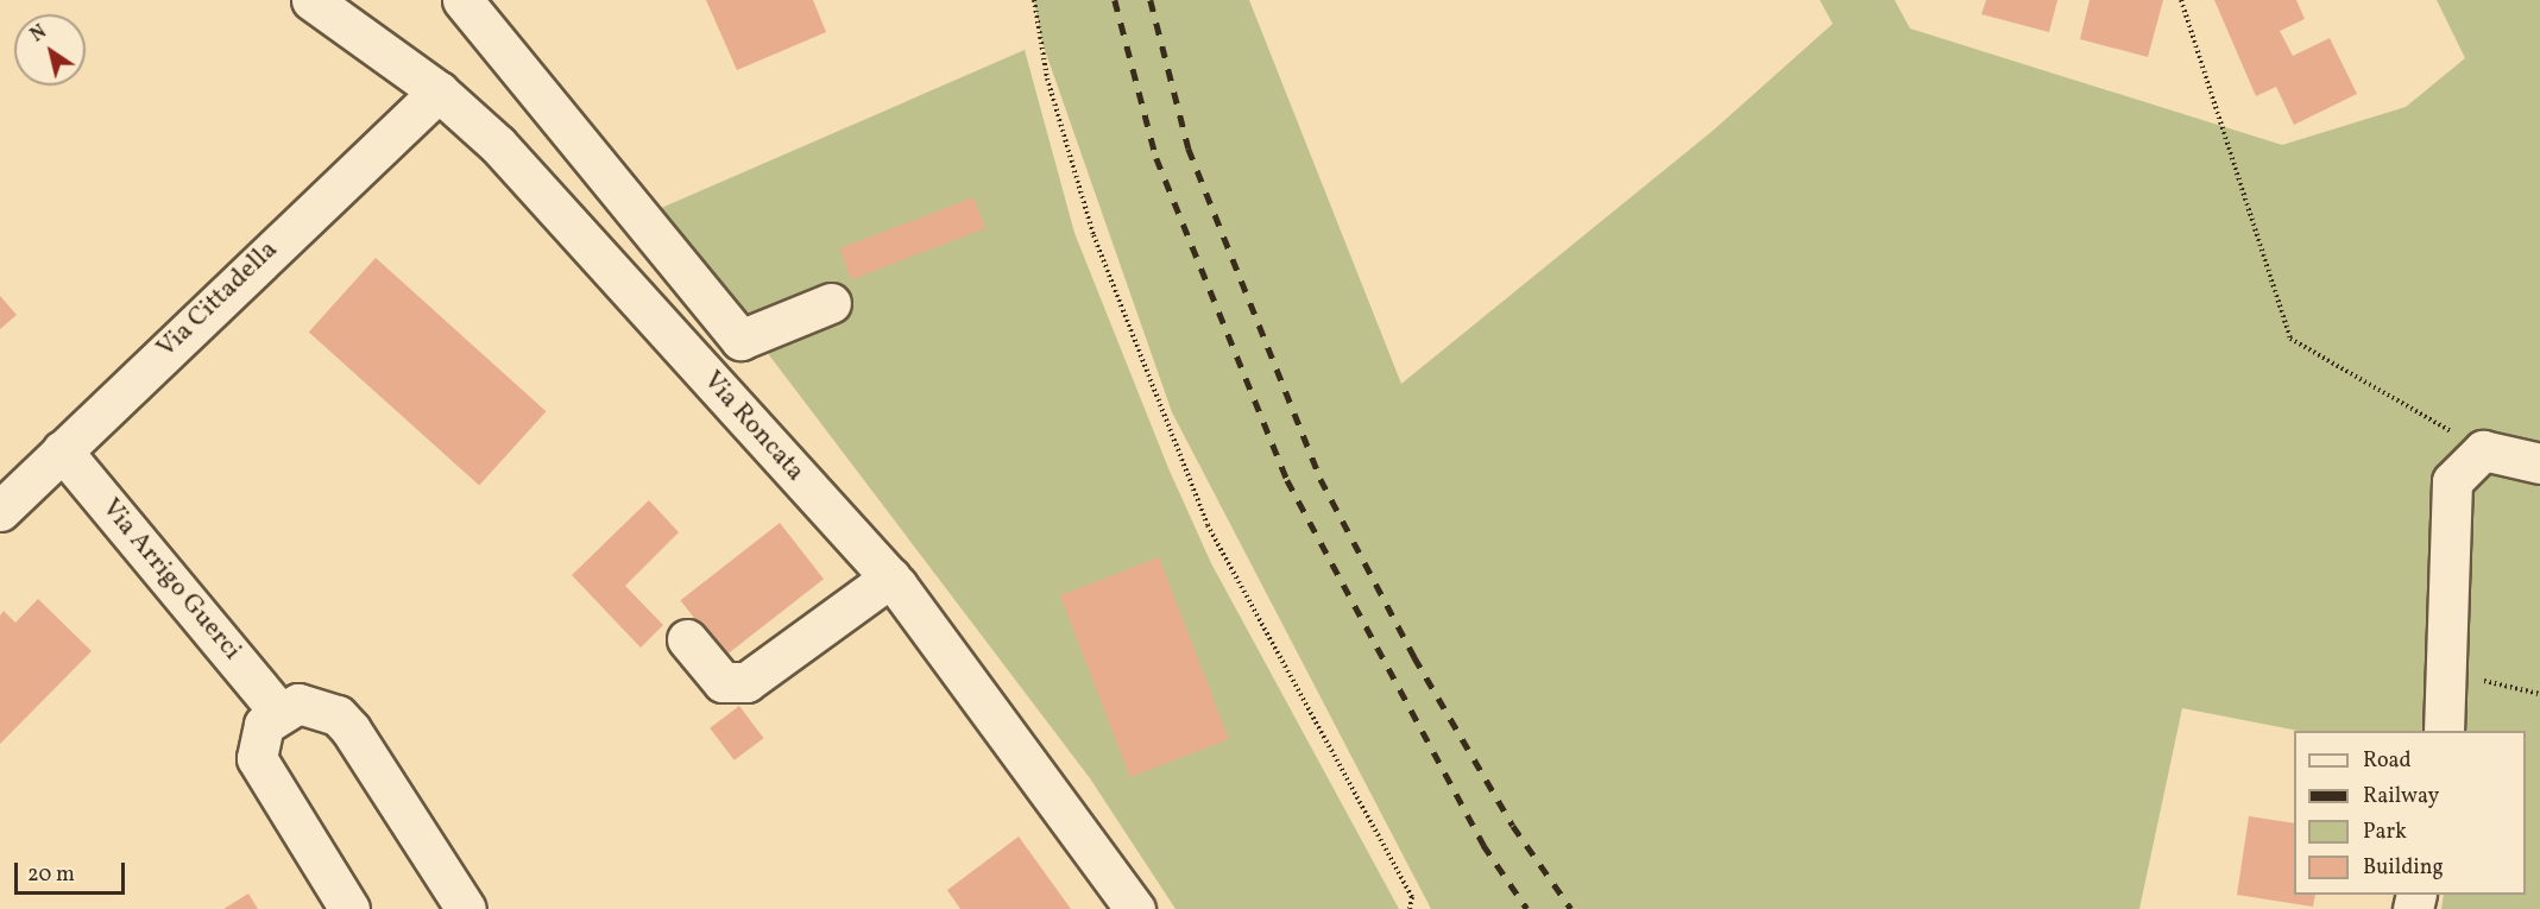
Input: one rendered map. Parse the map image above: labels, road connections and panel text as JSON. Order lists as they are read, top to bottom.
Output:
{
  "streets": {
    "street": ["Via Cittadella", "Via Roncata", "Via Arrigo Guerci"]
  },
  "crossings": [
    ["Via Cittadella", "Via Roncata"],
    ["Via Cittadella", "Via Arrigo Guerci"]
  ],
  "legend": [
    "Road",
    "Railway",
    "Park",
    "Building"
  ],
  "scale_bar": "20 m",
  "north": "top left"
}
